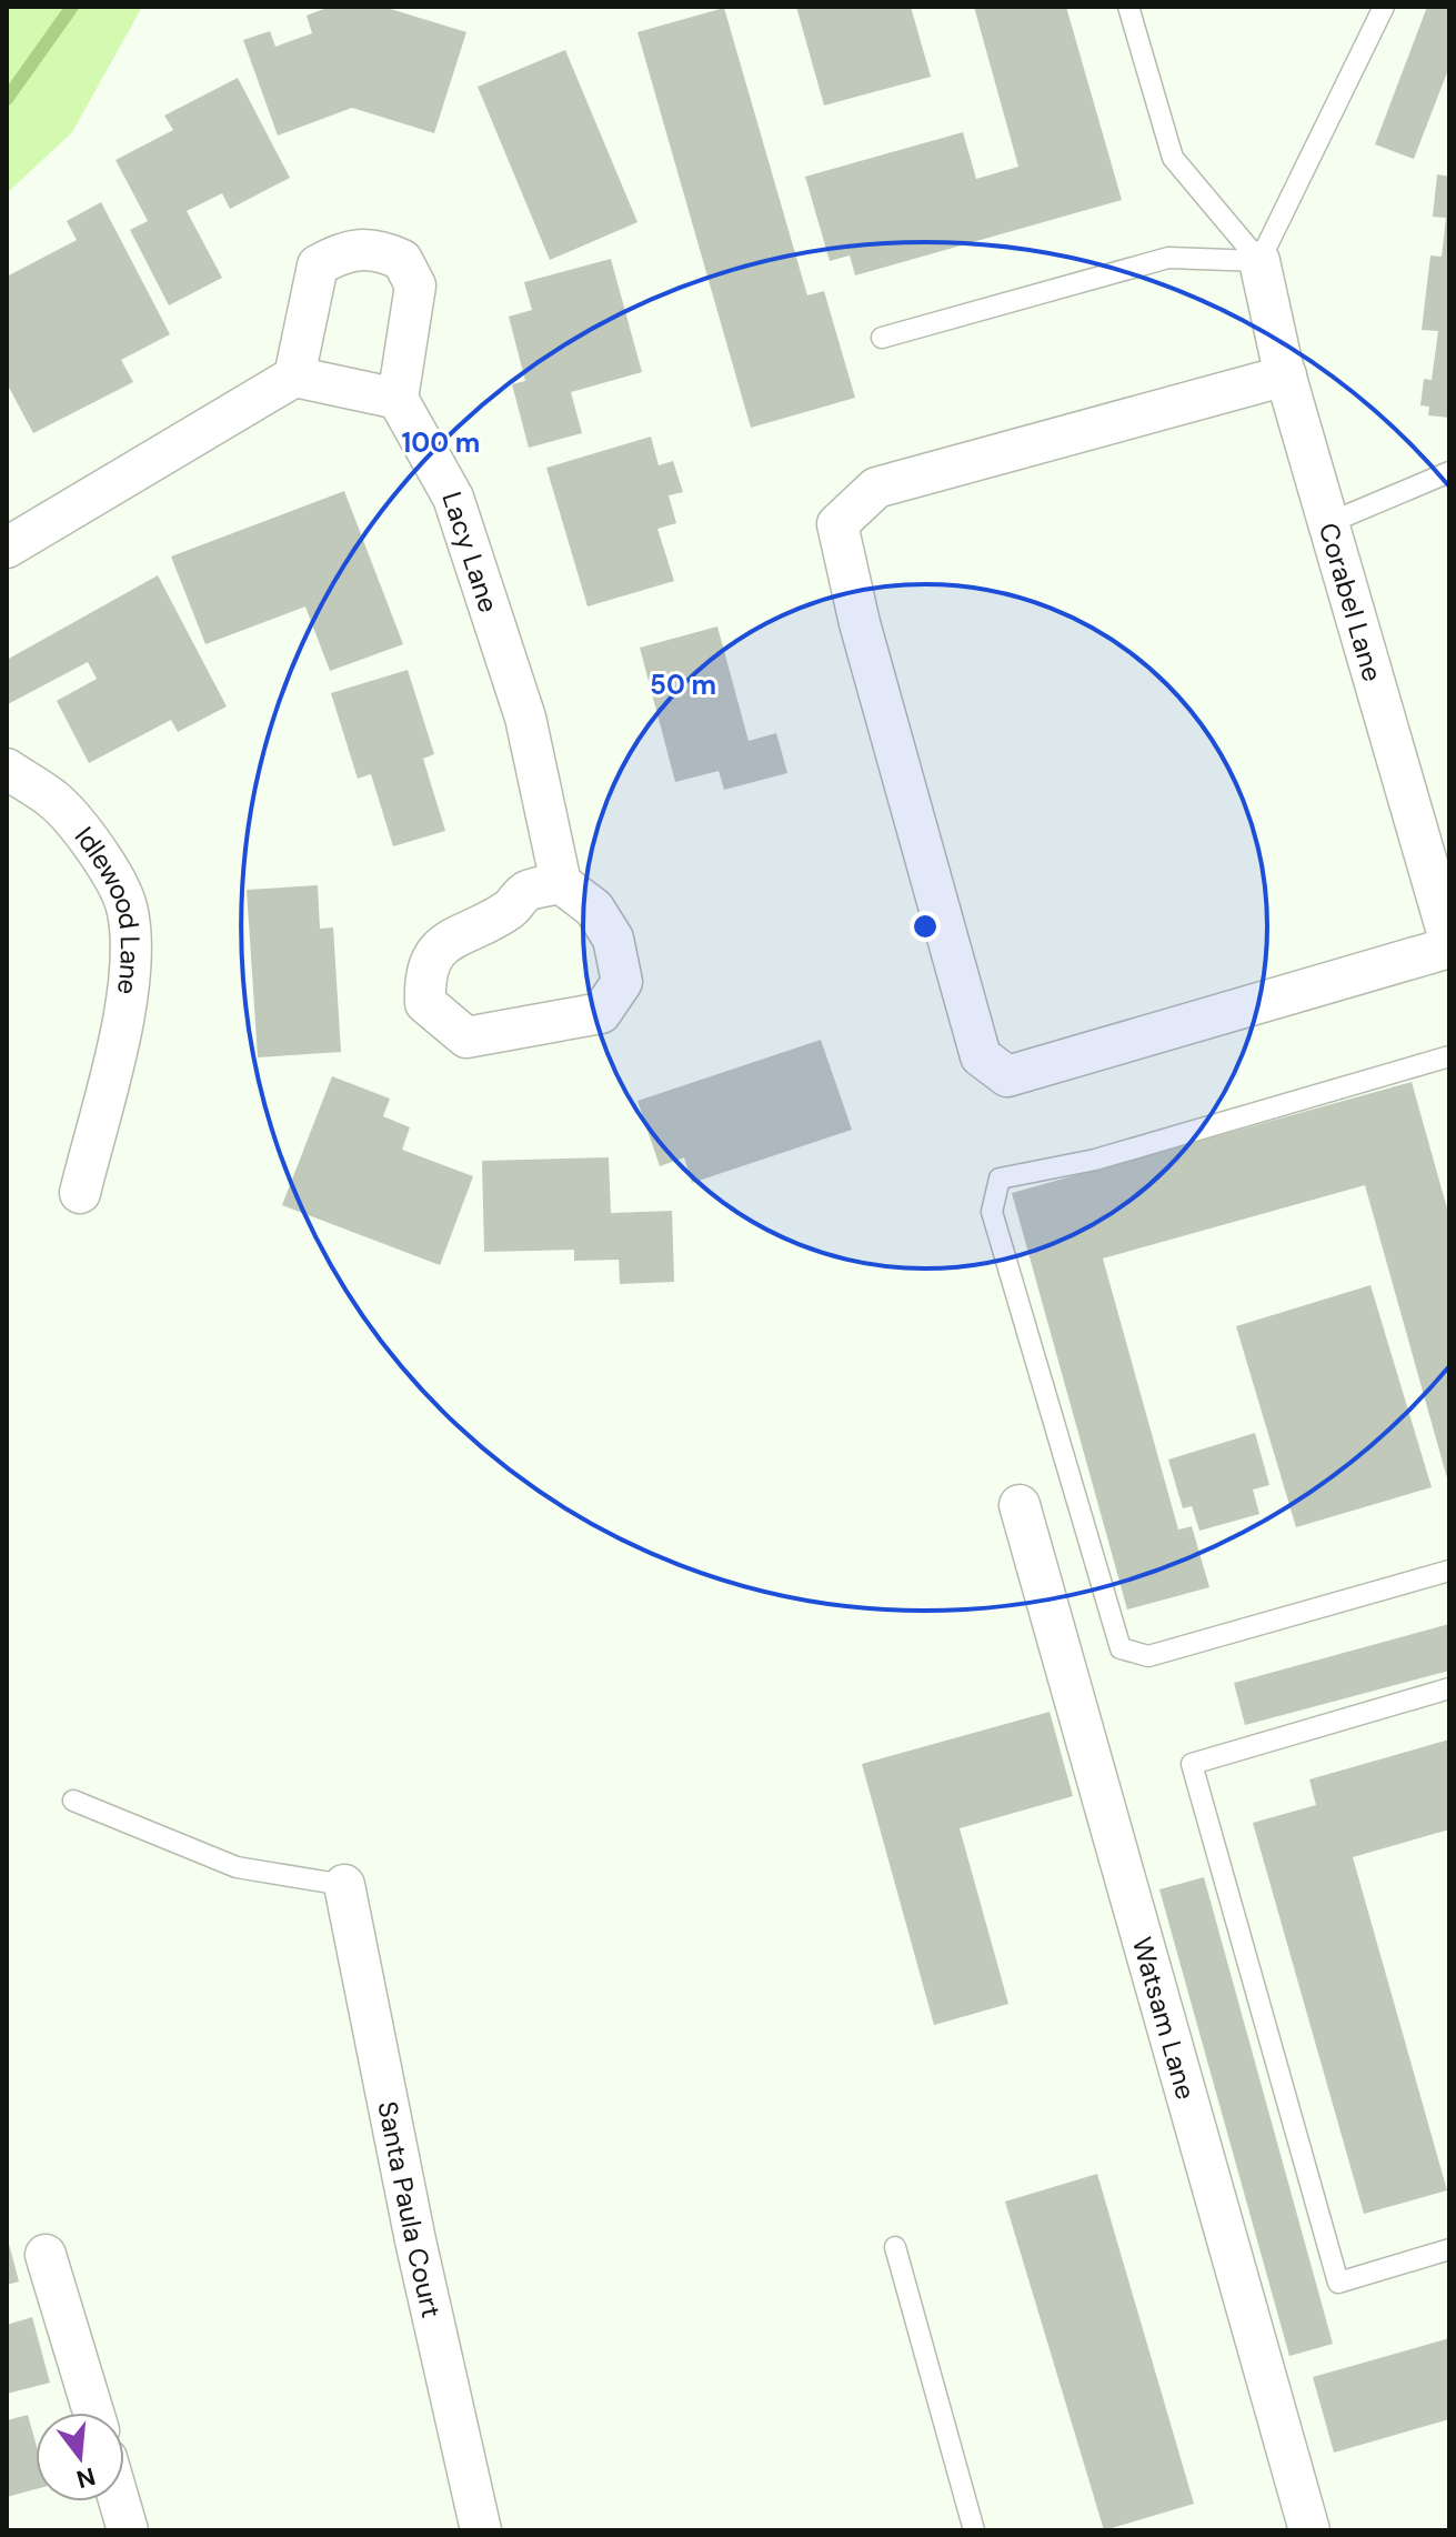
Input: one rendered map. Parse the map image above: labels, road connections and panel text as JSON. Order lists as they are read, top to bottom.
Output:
{
  "streets": {
    "street": [
      "Lacy Lane",
      "Corabel Lane",
      "Idlewood Lane",
      "Watsam Lane",
      "Santa Paula Court"
    ]
  },
  "north": "bottom",
  "rings": ["100 m", "50 m"]
}
